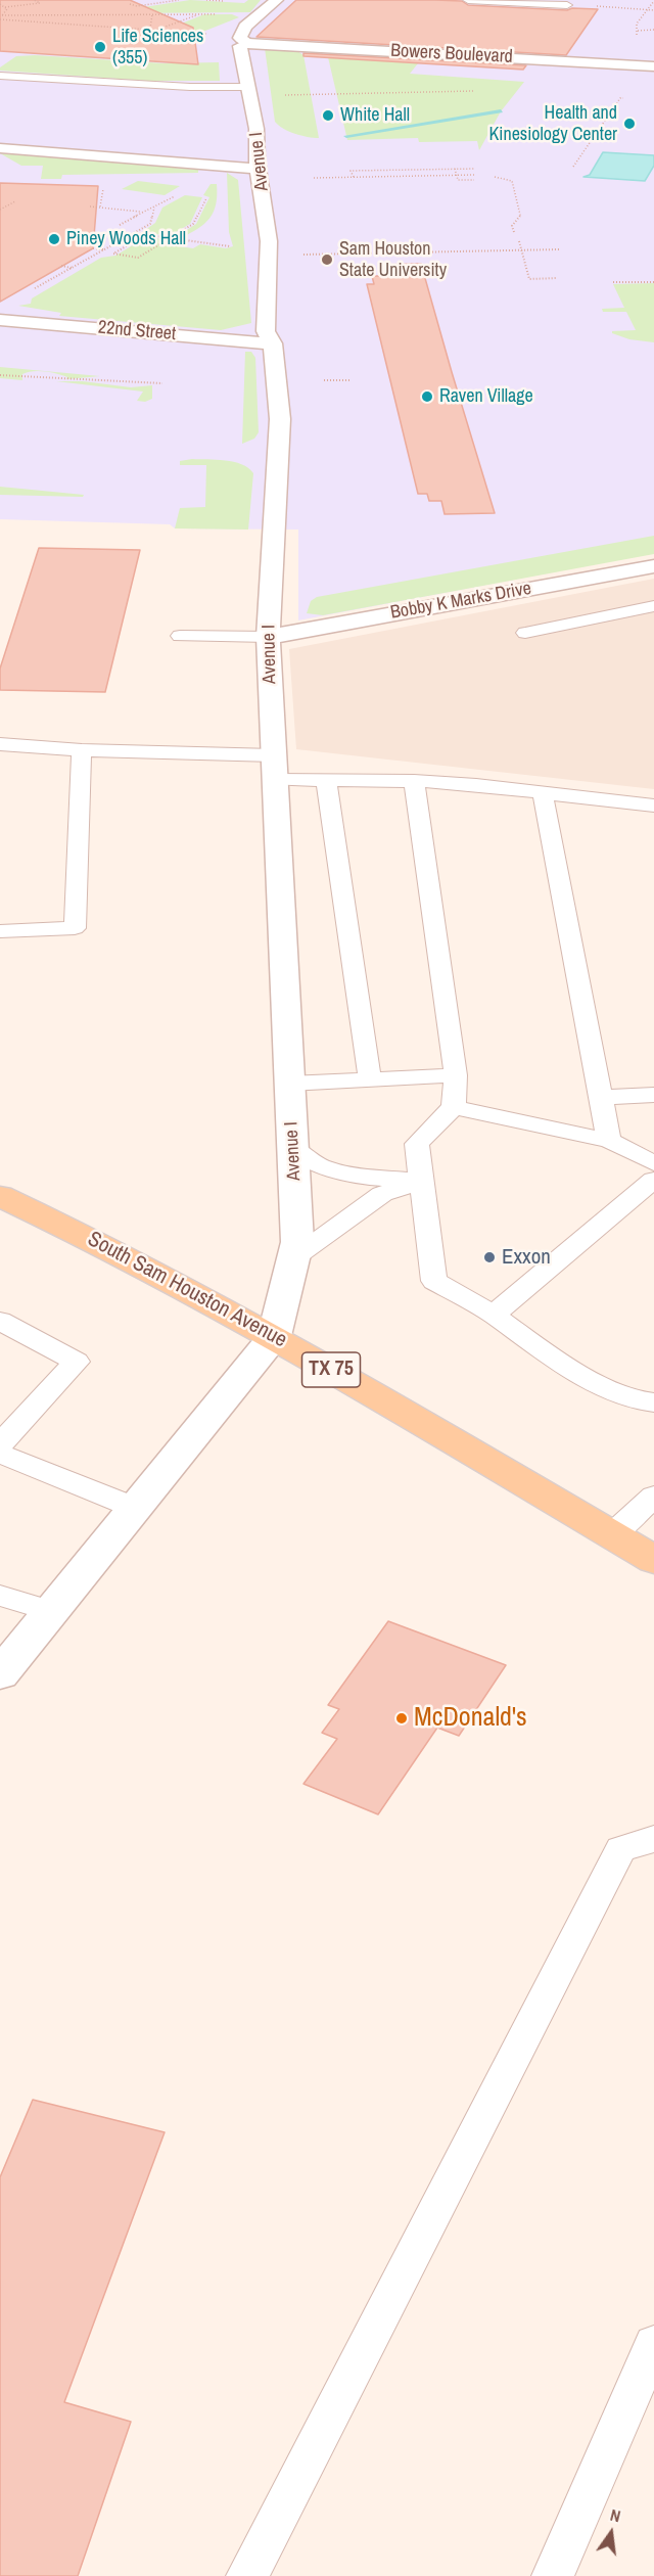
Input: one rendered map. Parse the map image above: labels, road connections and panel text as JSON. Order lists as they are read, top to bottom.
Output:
{
  "streets": {
    "main road": ["South Sam Houston Avenue", "TX 75"],
    "street": [
      "Bowers Boulevard",
      "Avenue I",
      "22nd Street",
      "Bobby K Marks Drive"
    ]
  },
  "crossings": [
    ["Bowers Boulevard", "Avenue I"],
    ["Avenue I", "22nd Street"],
    ["Avenue I", "Bobby K Marks Drive"],
    ["Avenue I", "South Sam Houston Avenue"]
  ],
  "places": [
    "Life Sciences (355)",
    "White Hall",
    "Health and Kinesiology Center",
    "Piney Woods Hall",
    "Sam Houston State University",
    "Raven Village",
    "Exxon",
    "McDonald's"
  ],
  "north": "top"
}
